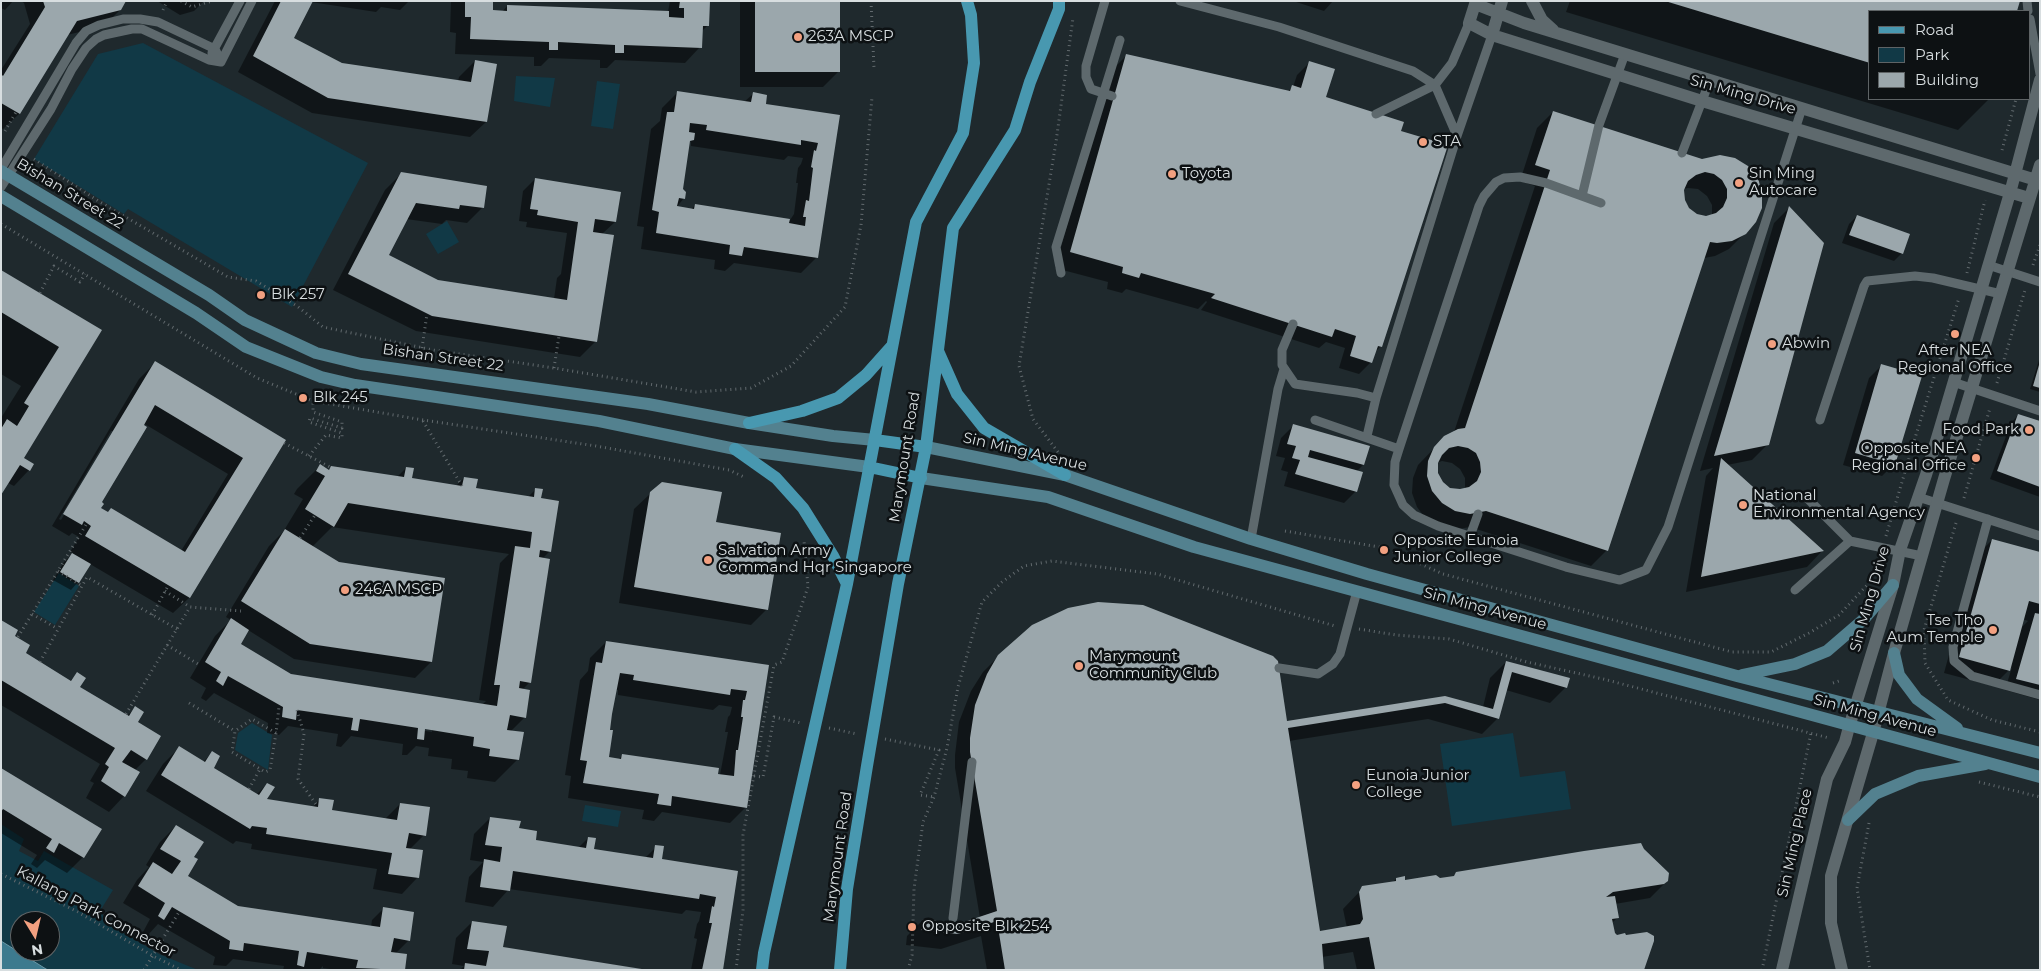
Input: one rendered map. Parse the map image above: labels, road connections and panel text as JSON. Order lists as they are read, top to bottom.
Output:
{
  "streets": {
    "main road": ["Bishan Street 22", "Sin Ming Avenue", "Marymount Road"],
    "street": ["Sin Ming Drive", "Sin Ming Place"],
    "path": ["Kallang Park Connector"]
  },
  "crossings": [
    ["Sin Ming Drive", "Sin Ming Avenue"],
    ["Sin Ming Drive", "Sin Ming Place"],
    ["Bishan Street 22", "Sin Ming Avenue"],
    ["Bishan Street 22", "Marymount Road"],
    ["Sin Ming Avenue", "Marymount Road"],
    ["Sin Ming Avenue", "Sin Ming Place"]
  ],
  "places": [
    "263A MSCP",
    "STA",
    "Toyota",
    "Sin Ming Autocare",
    "Blk 257",
    "After NEA Regional Office",
    "Abwin",
    "Blk 245",
    "Food Park",
    "Opposite NEA Regional Office",
    "National Environmental Agency",
    "Opposite Eunoia Junior College",
    "Salvation Army Command Hqr Singapore",
    "246A MSCP",
    "Tse Tho Aum Temple",
    "Marymount Community Club",
    "Eunoia Junior College",
    "Opposite Blk 254"
  ],
  "legend": ["Road", "Park", "Building"],
  "north": "bottom"
}
